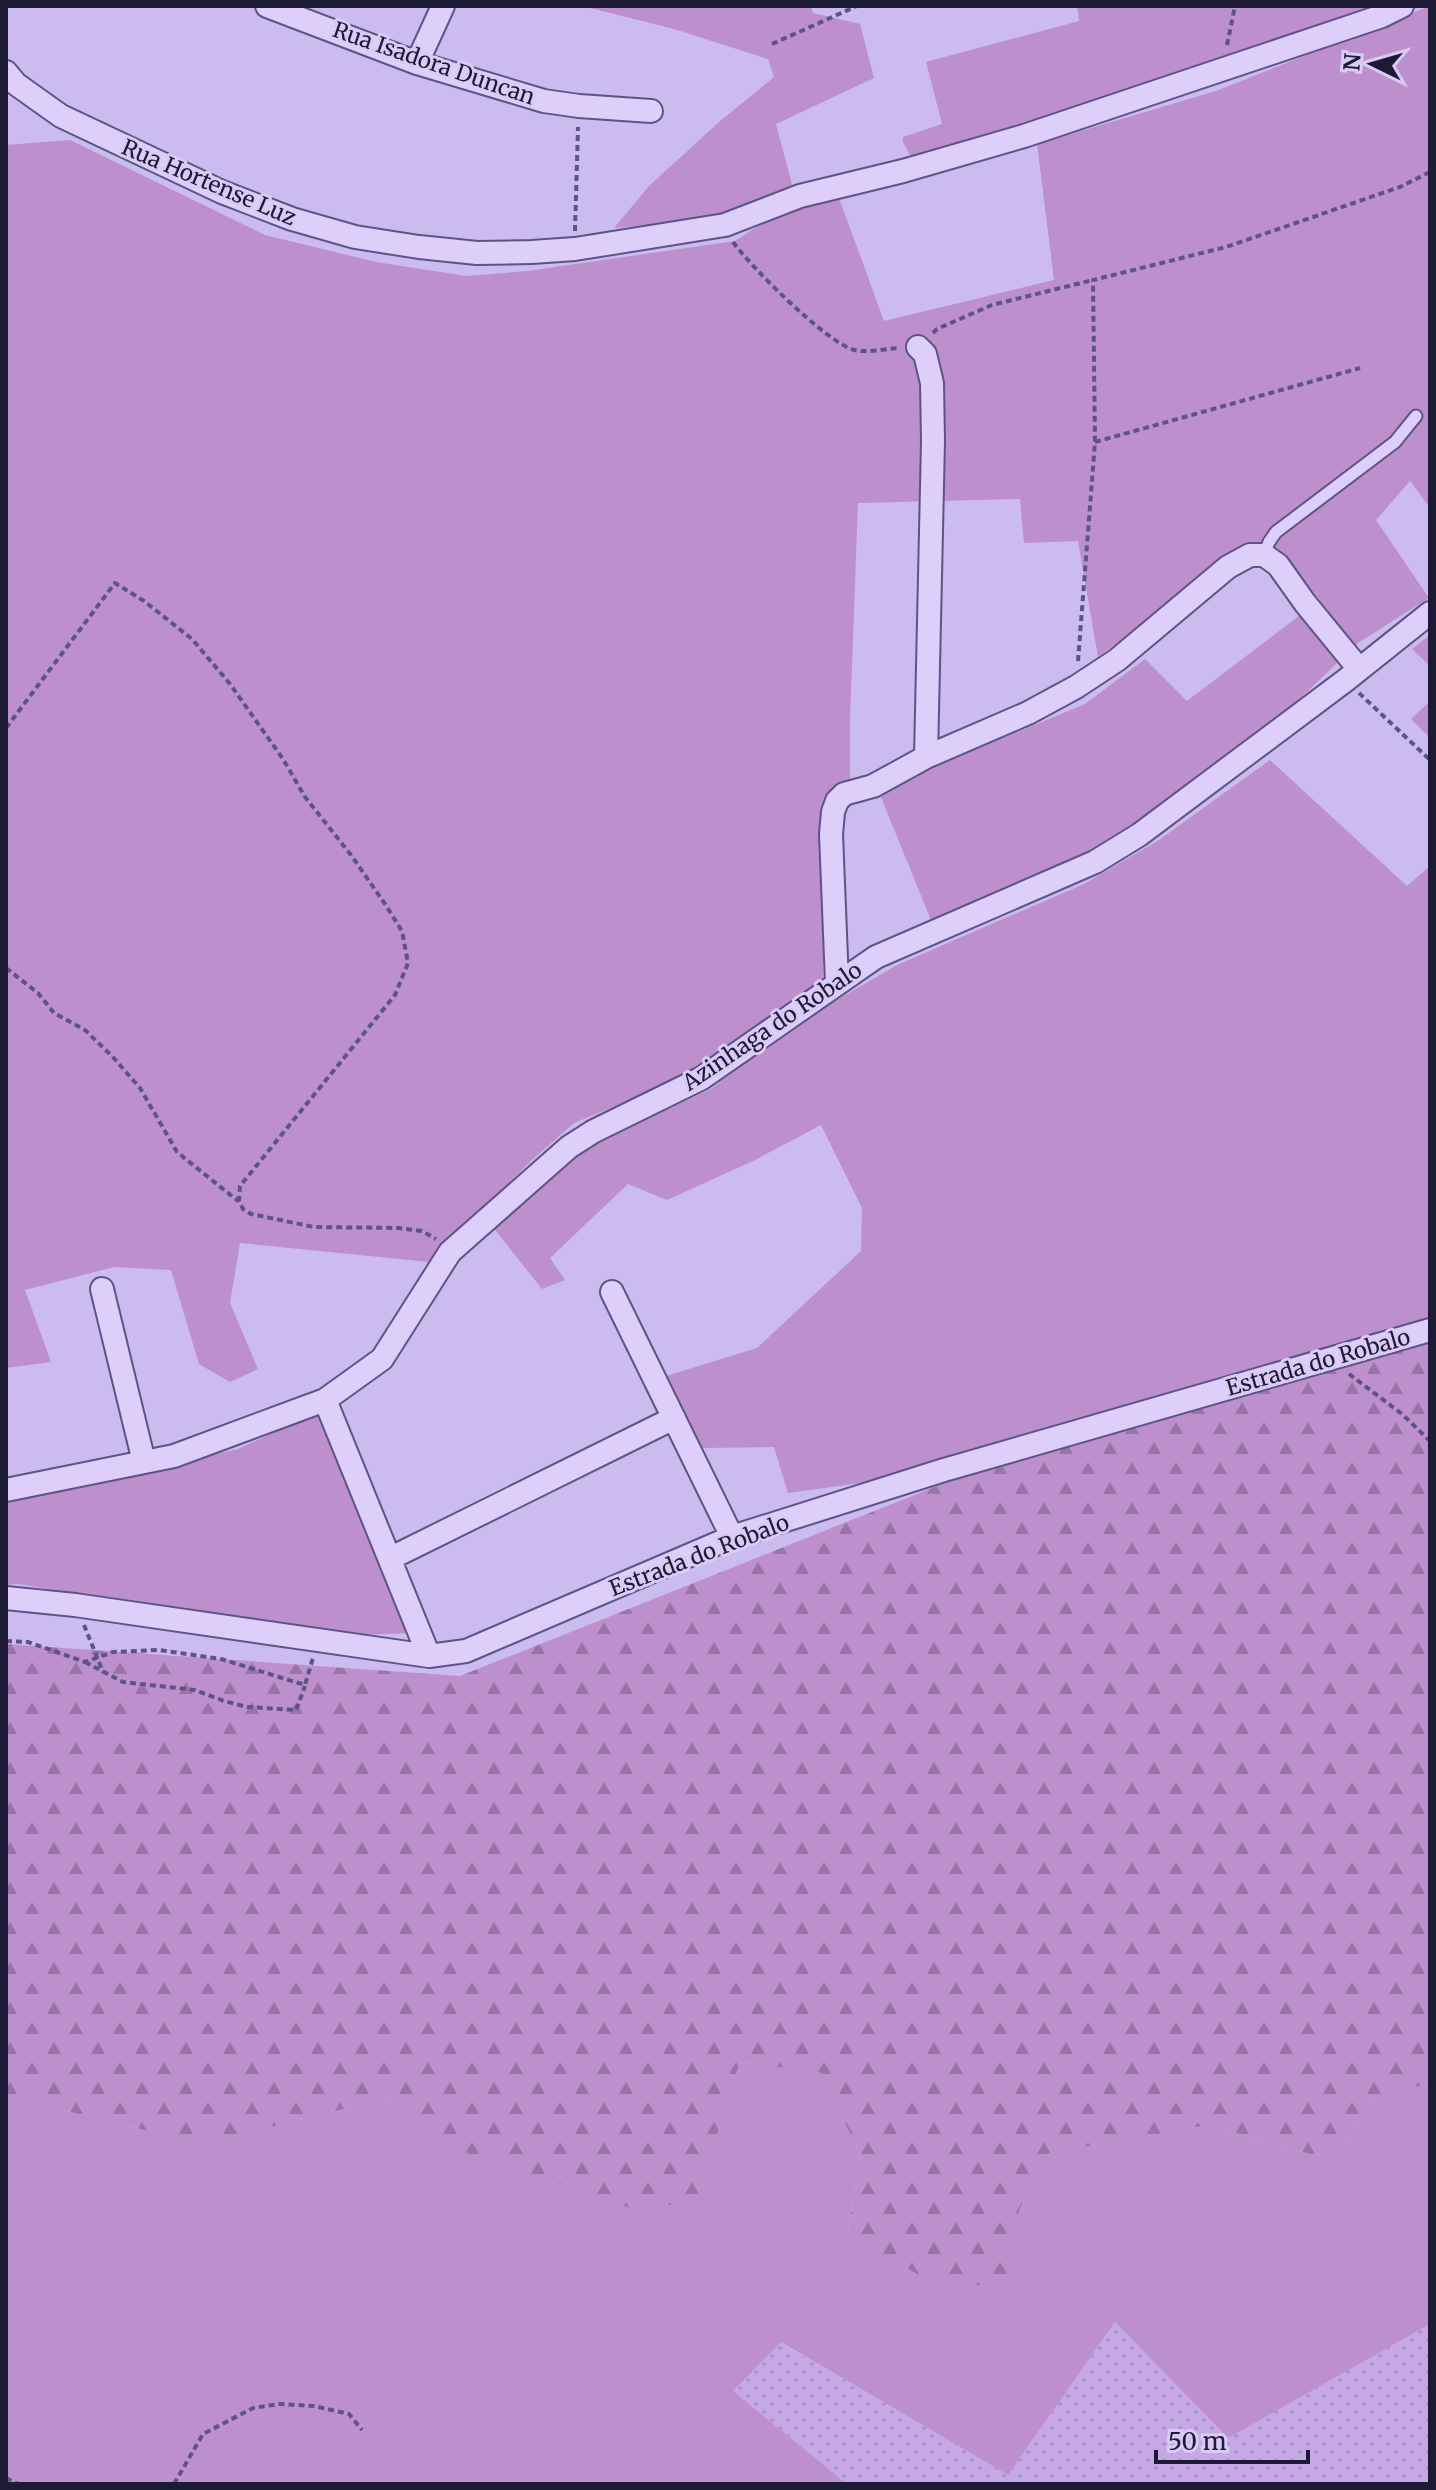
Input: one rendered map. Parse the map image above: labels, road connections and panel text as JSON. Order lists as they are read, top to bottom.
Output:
{
  "streets": {
    "street": [
      "Rua Isadora Duncan",
      "Rua Hortense Luz",
      "Azinhaga do Robalo",
      "Estrada do Robalo"
    ]
  },
  "scale_bar": "50 m",
  "north": "left"
}
